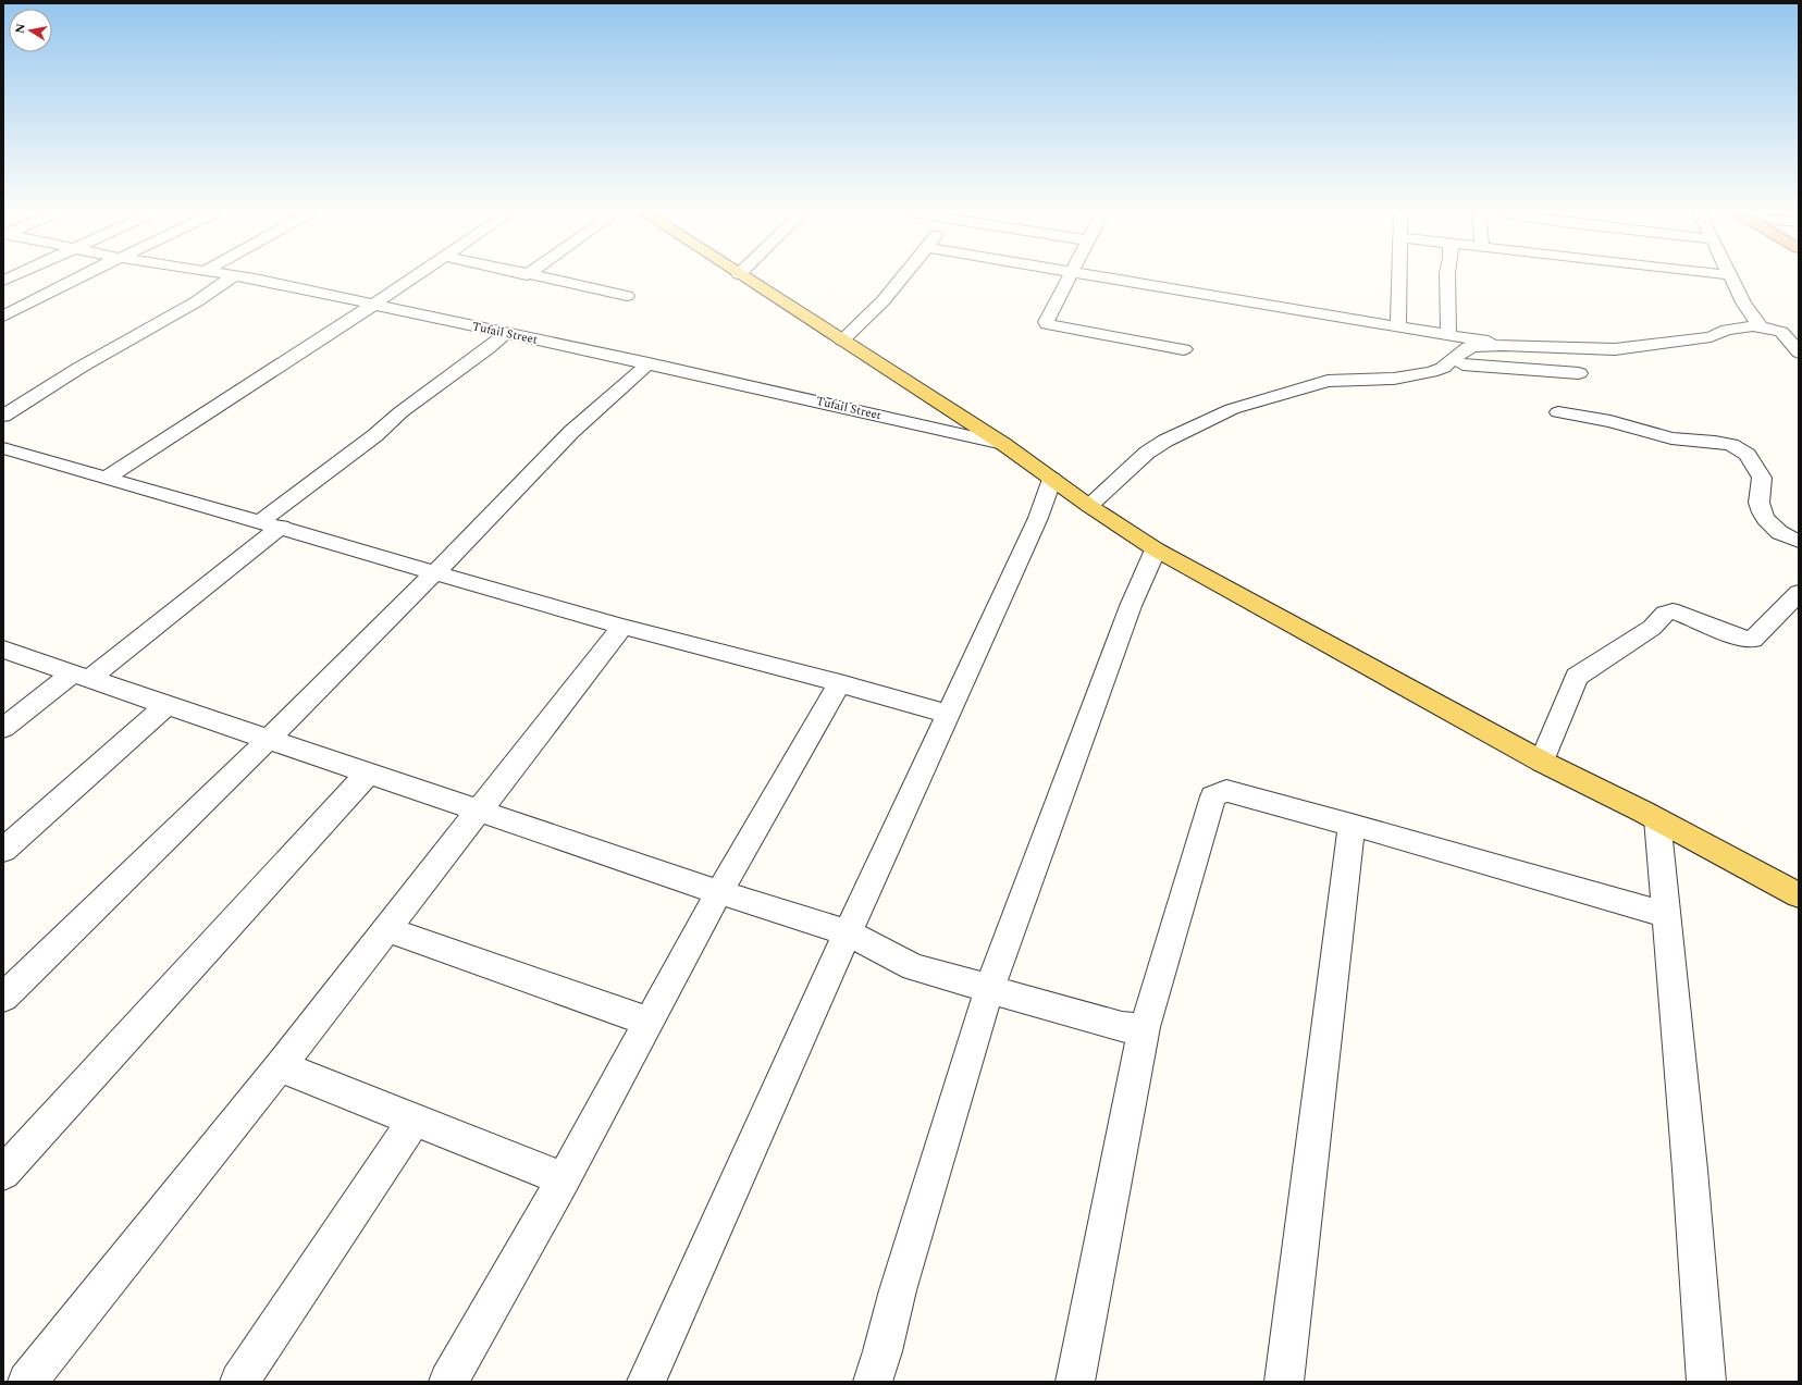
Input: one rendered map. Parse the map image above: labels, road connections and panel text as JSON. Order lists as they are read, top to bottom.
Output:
{
  "streets": {
    "street": ["Tufail Street"]
  },
  "north": "left"
}
